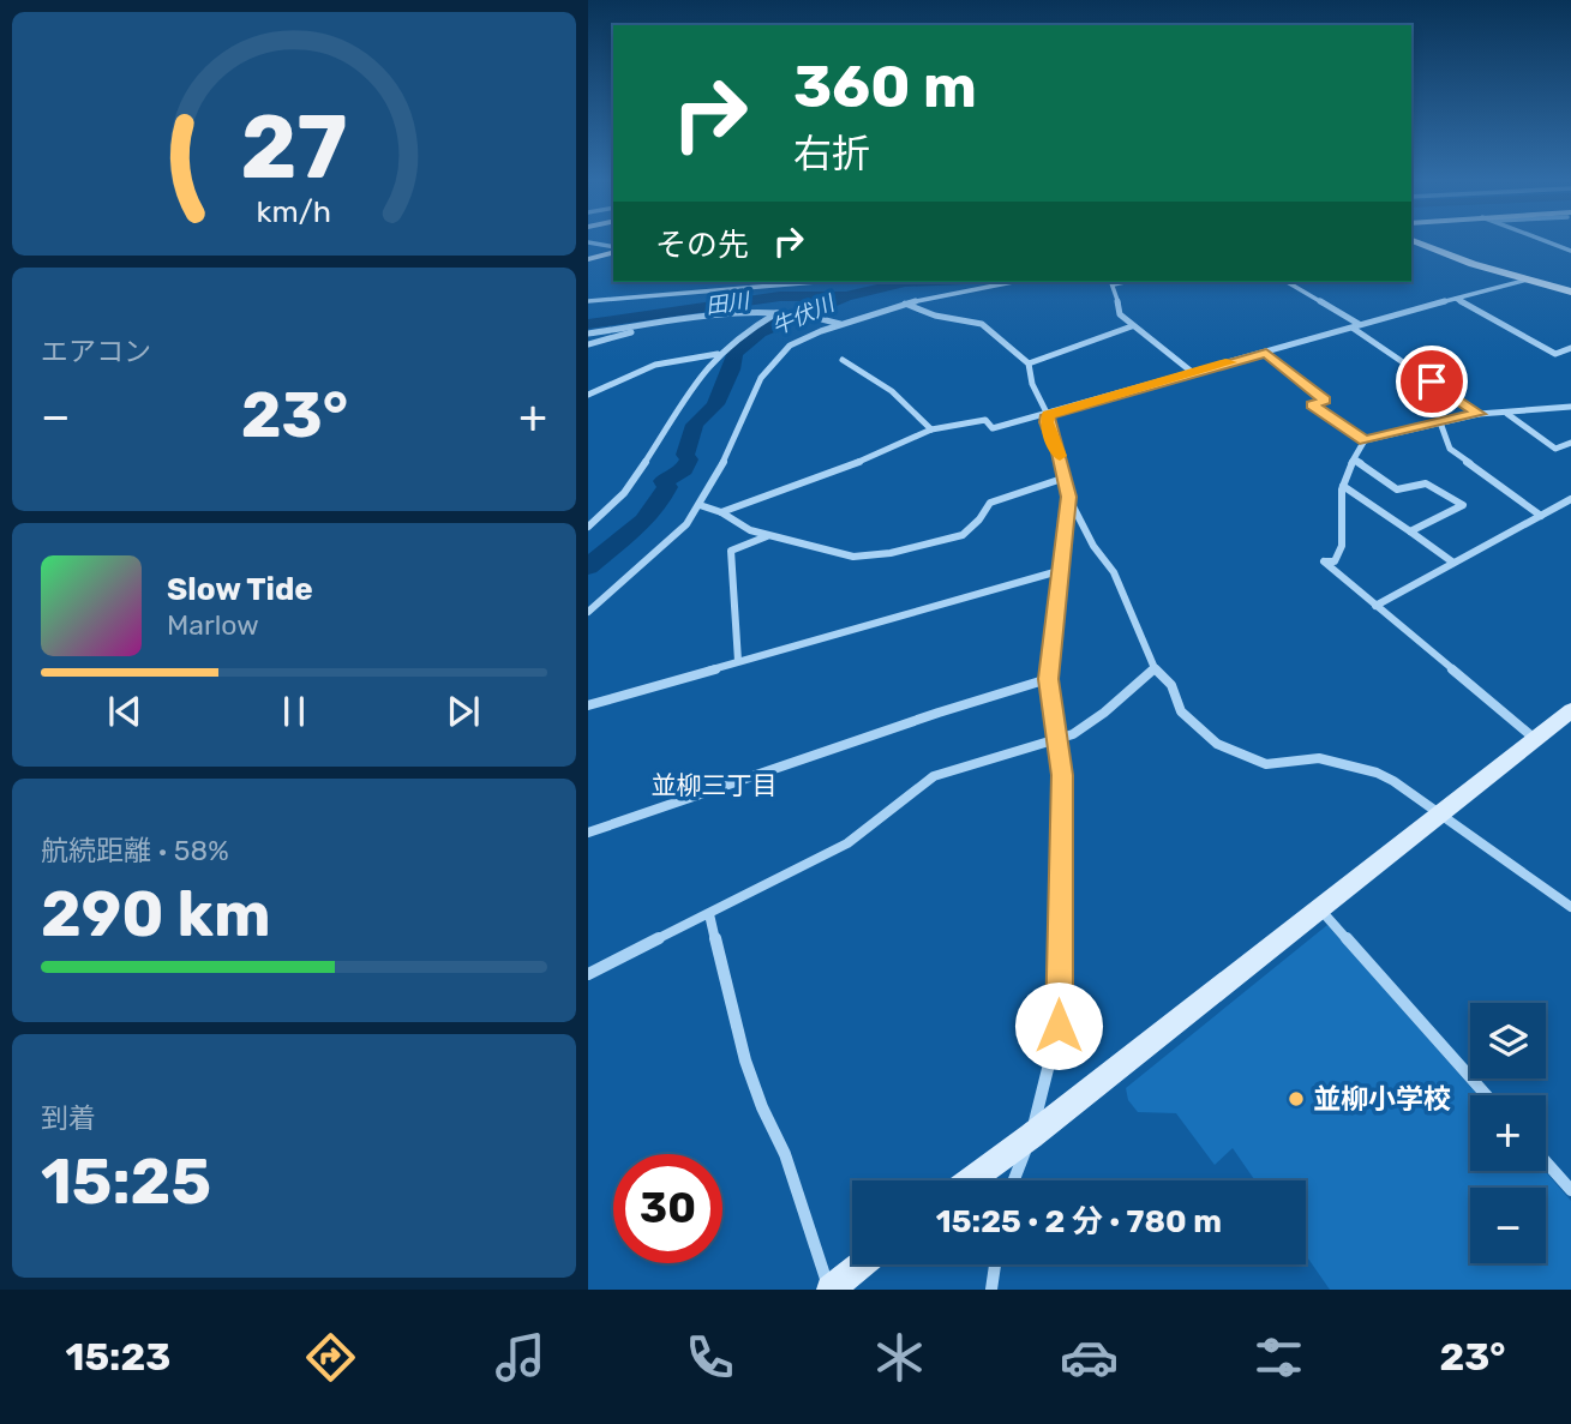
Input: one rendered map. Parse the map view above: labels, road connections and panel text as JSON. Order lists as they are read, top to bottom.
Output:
{
  "districts": ["並柳三丁目"],
  "water": ["田川", "牛伏川"],
  "places": ["並柳小学校"],
  "page": {
    "turn": ["360 m", "右折"],
    "then": "その先",
    "tile": [
      "エアコン",
      ["航続距離 · 58%", "290 km"],
      ["到着", "15:25"]
    ],
    "heat": ["−", "23°", "+"],
    "song": ["Slow Tide", "Marlow"],
    "map_buttons": ["+", "−"],
    "limit": "30",
    "trip": "15:25 · 2 分 · 780 m",
    "tabs": ["15:23", "23°"],
    "gauge": ["27", "km/h"]
  }
}
